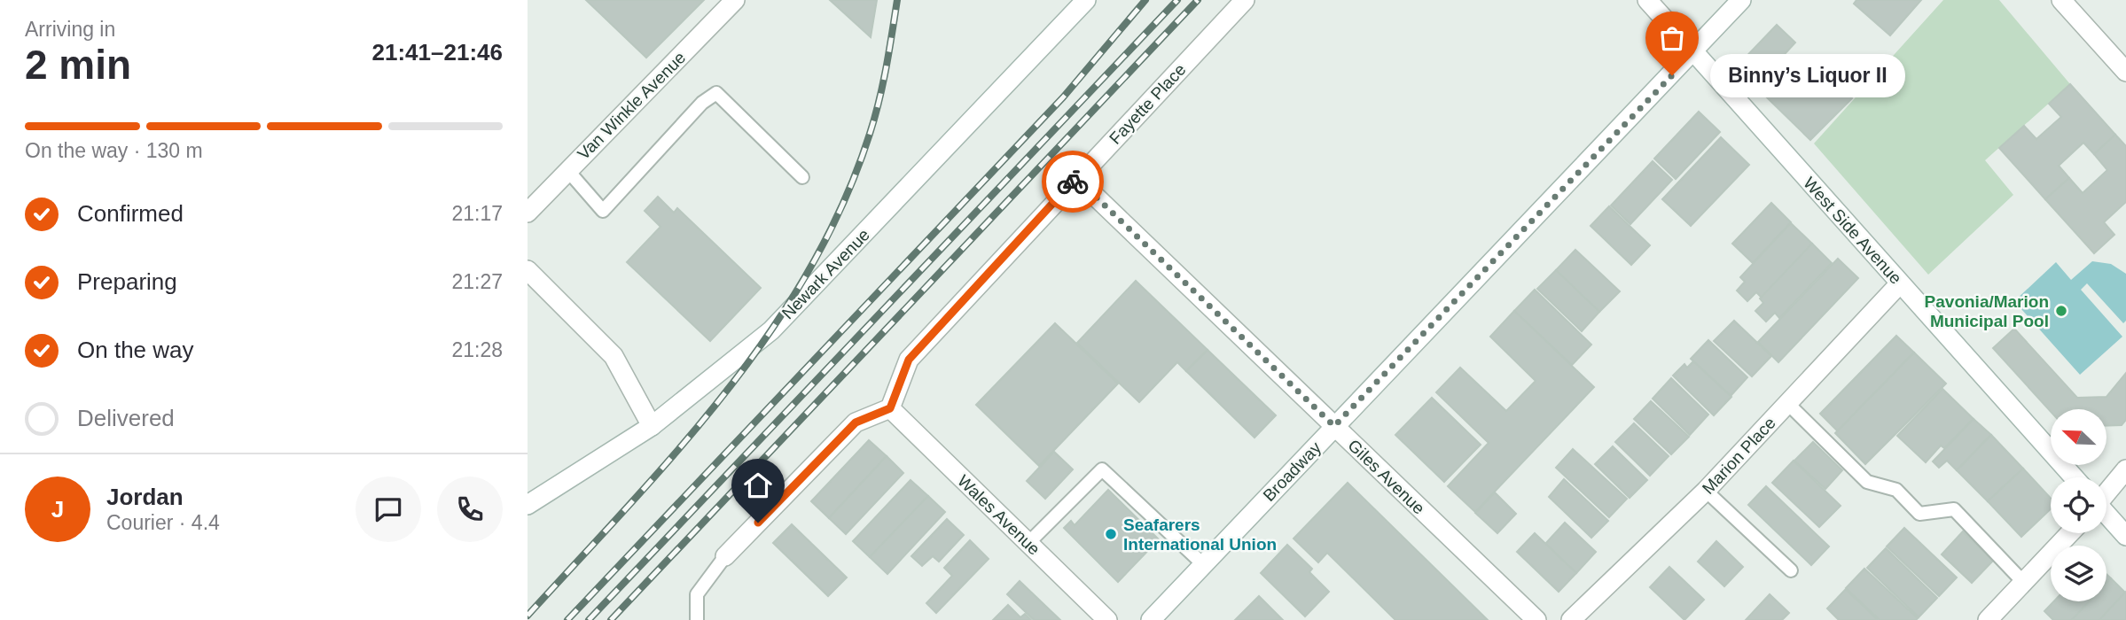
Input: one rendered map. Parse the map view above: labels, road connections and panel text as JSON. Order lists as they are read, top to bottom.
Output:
{
  "streets": {
    "street": [
      "Fayette Place",
      "Van Winkle Avenue",
      "West Side Avenue",
      "Newark Avenue",
      "Marion Place",
      "Broadway",
      "Giles Avenue",
      "Wales Avenue"
    ]
  },
  "crossings": [
    ["Fayette Place", "Giles Avenue"],
    ["Fayette Place", "Wales Avenue"],
    ["West Side Avenue", "Marion Place"],
    ["West Side Avenue", "Broadway"],
    ["Broadway", "Giles Avenue"]
  ],
  "places": ["Binny’s Liquor II", "Pavonia/Marion Municipal Pool", "Seafarers International Union"],
  "north": "top left",
  "page": {
    "heading": ["2 min", "Arriving in", "21:41–21:46"],
    "panel": ["Jordan", "Courier · 4.4"],
    "bubble": "Binny’s Liquor II",
    "bar": "On the way · 130 m",
    "list": [
      ["Confirmed", "21:17"],
      ["Preparing", "21:27"],
      ["On the way", "21:28"],
      "Delivered"
    ],
    "round": "J"
  }
}
